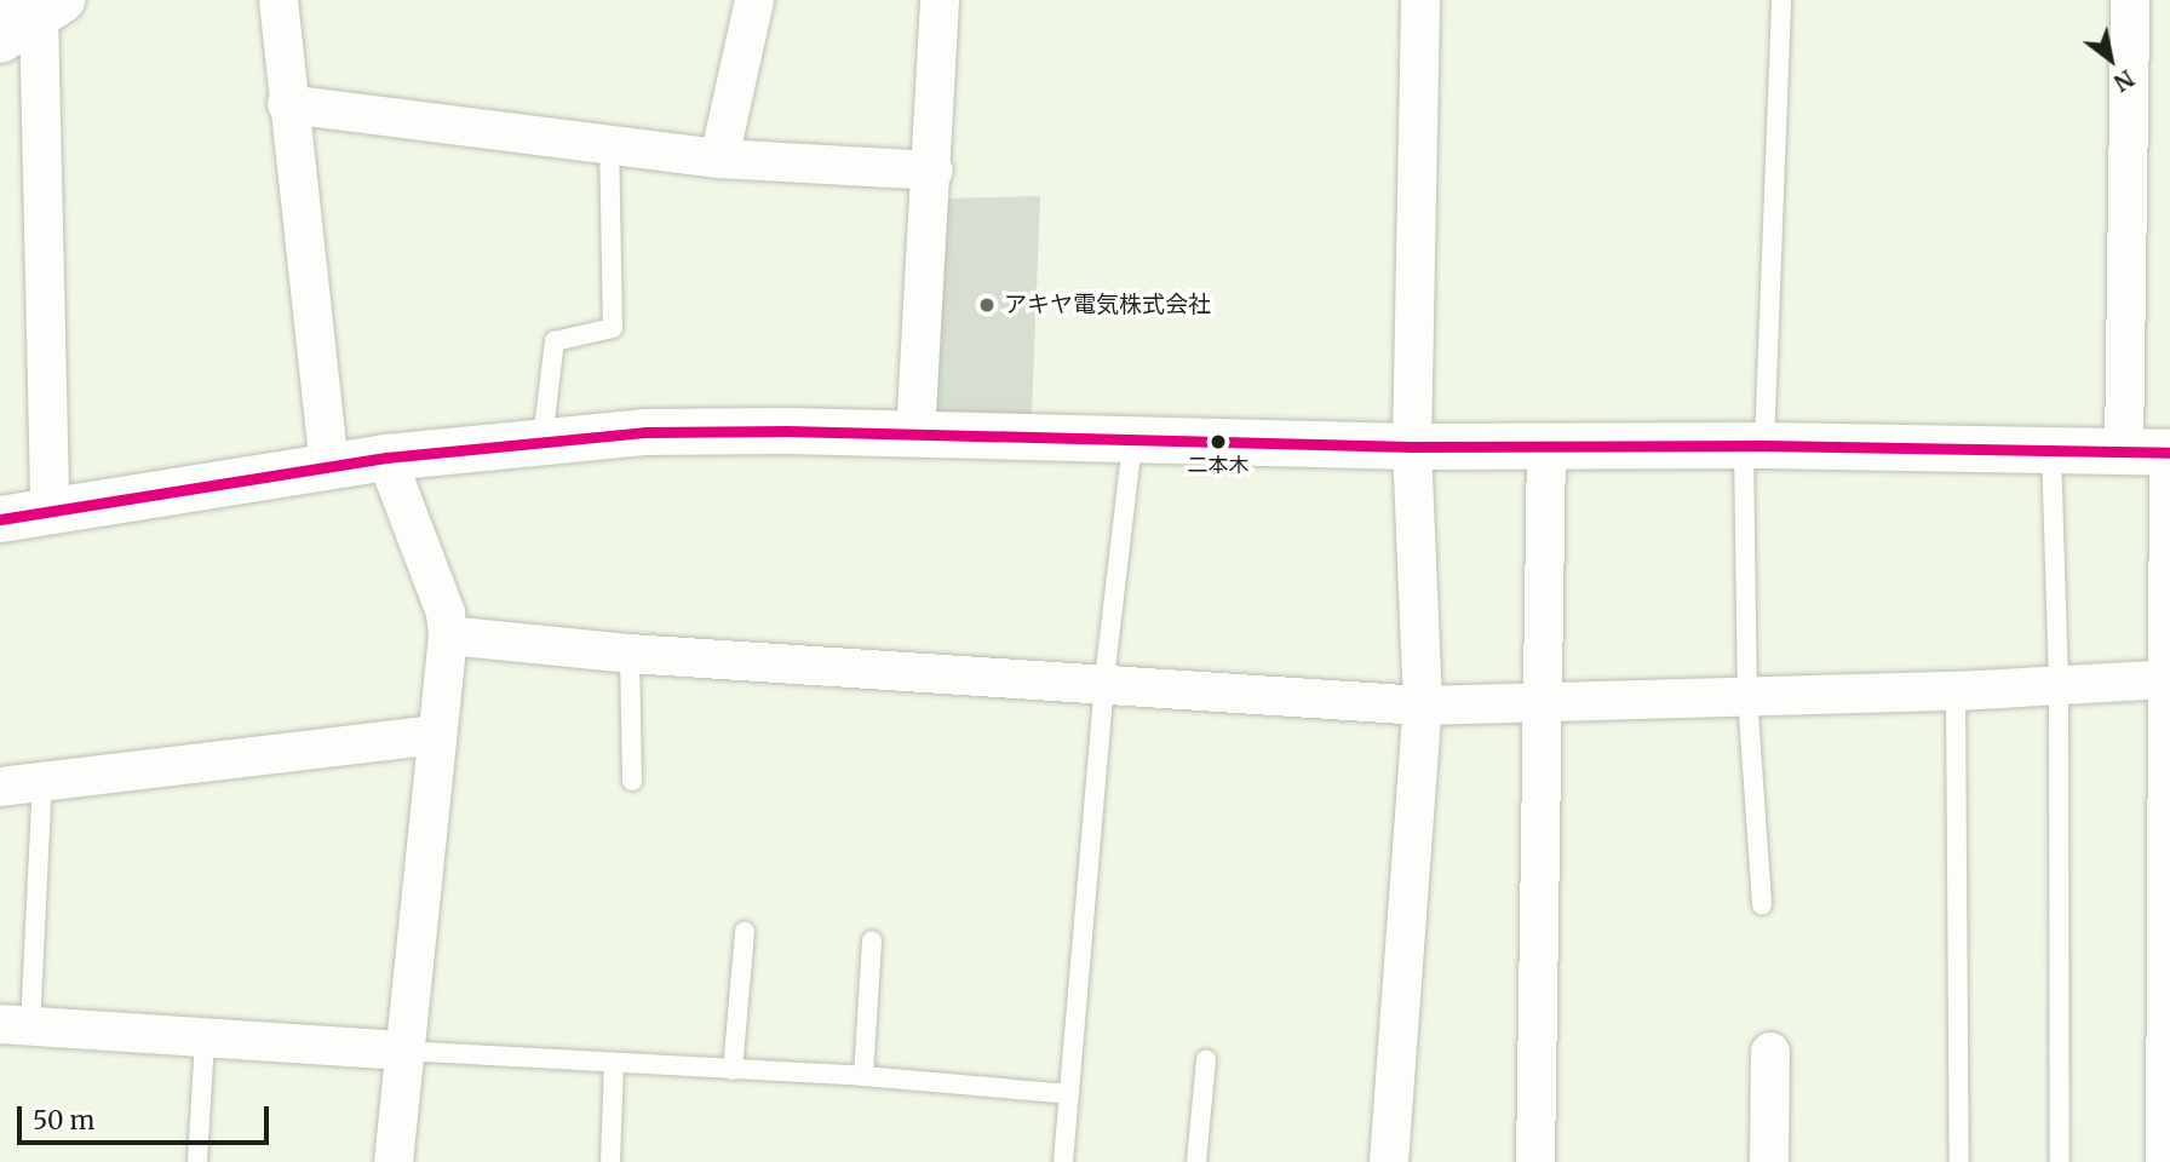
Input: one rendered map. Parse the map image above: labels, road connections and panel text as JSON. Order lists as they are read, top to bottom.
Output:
{
  "places": ["アキヤ電気株式会社", "二本木"],
  "scale_bar": "50 m",
  "north": "bottom right"
}
